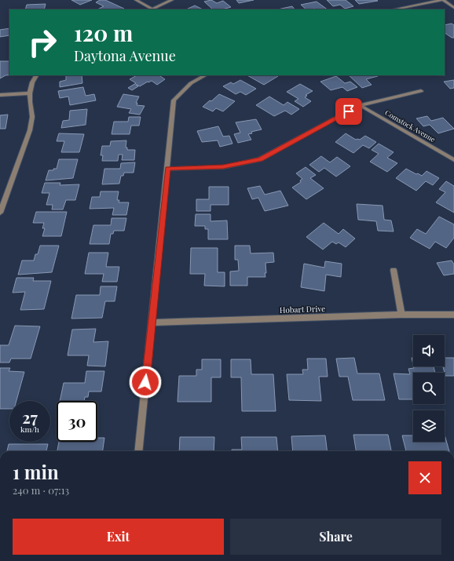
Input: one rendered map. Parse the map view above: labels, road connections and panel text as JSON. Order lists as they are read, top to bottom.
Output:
{
  "streets": {
    "street": ["Comstock Avenue", "Hobart Drive"]
  },
  "page": {
    "turn": ["120 m", "Daytona Avenue"],
    "speed": "27 km/h",
    "limit": "30",
    "heading": ["1 min", "240 m · 07:13"],
    "buttons": ["Exit", "Share"]
  }
}
